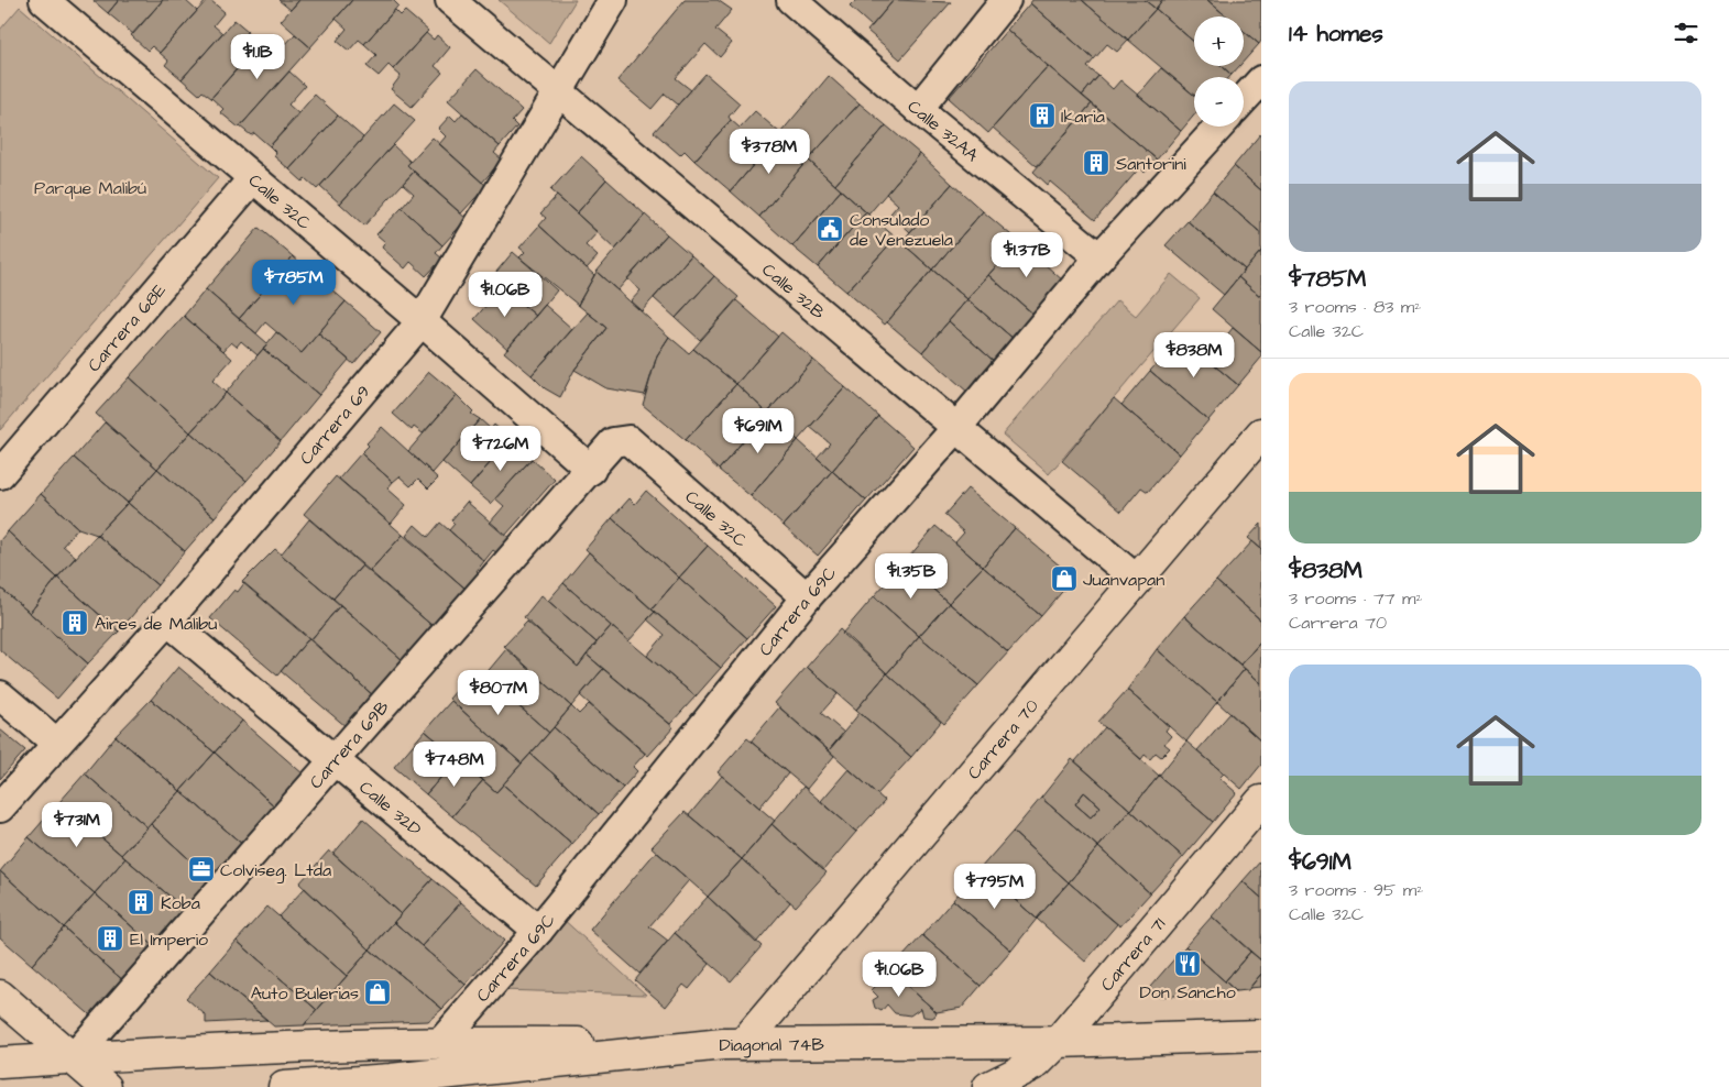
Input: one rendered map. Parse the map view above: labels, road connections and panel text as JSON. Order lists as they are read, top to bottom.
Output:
{
  "streets": {
    "main road": ["Carrera 70", "Carrera 71", "Diagonal 74B"],
    "street": [
      "Calle 32AA",
      "Calle 32C",
      "Calle 32B",
      "Carrera 68E",
      "Carrera 69",
      "Carrera 69C",
      "Carrera 69B",
      "Calle 32D"
    ]
  },
  "crossings": [
    ["Calle 32AA", "Carrera 69C"],
    ["Calle 32C", "Carrera 68E"],
    ["Calle 32C", "Carrera 69"],
    ["Calle 32C", "Carrera 69C"],
    ["Calle 32C", "Carrera 69B"],
    ["Calle 32B", "Carrera 69"],
    ["Calle 32B", "Carrera 69C"],
    ["Calle 32B", "Carrera 70"],
    ["Carrera 69", "Calle 32D"],
    ["Carrera 69C", "Calle 32D"],
    ["Carrera 70", "Diagonal 74B"],
    ["Carrera 69B", "Calle 32D"],
    ["Carrera 71", "Diagonal 74B"]
  ],
  "parks": ["Parque Malibú"],
  "places": {
    "building": [
      "Ikaria",
      "Santorini",
      "Aires de Malibu",
      "Koba",
      "El Imperio"
    ],
    "public building": ["Consulado de Venezuela"],
    "shop": ["Juanvapan", "Auto Bulerias"],
    "office": ["Colviseg. Ltda"],
    "restaurant": ["Don Sancho"]
  },
  "page": {
    "heading": "14 homes",
    "map_buttons": ["+", "−"],
    "price": [
      "$1.1B",
      "$378M",
      "$1.37B",
      "$785M",
      "$1.06B",
      "$838M",
      "$691M",
      "$726M",
      "$1.35B",
      "$807M",
      "$748M",
      "$731M",
      "$795M",
      "$1.06B"
    ],
    "list": [
      {
        "name": "$785M",
        "note": "3 rooms · 83 m² · Calle 32C"
      },
      {
        "name": "$838M",
        "note": "3 rooms · 77 m² · Carrera 70"
      },
      {
        "name": "$691M",
        "note": "3 rooms · 95 m² · Calle 32C"
      }
    ]
  }
}
